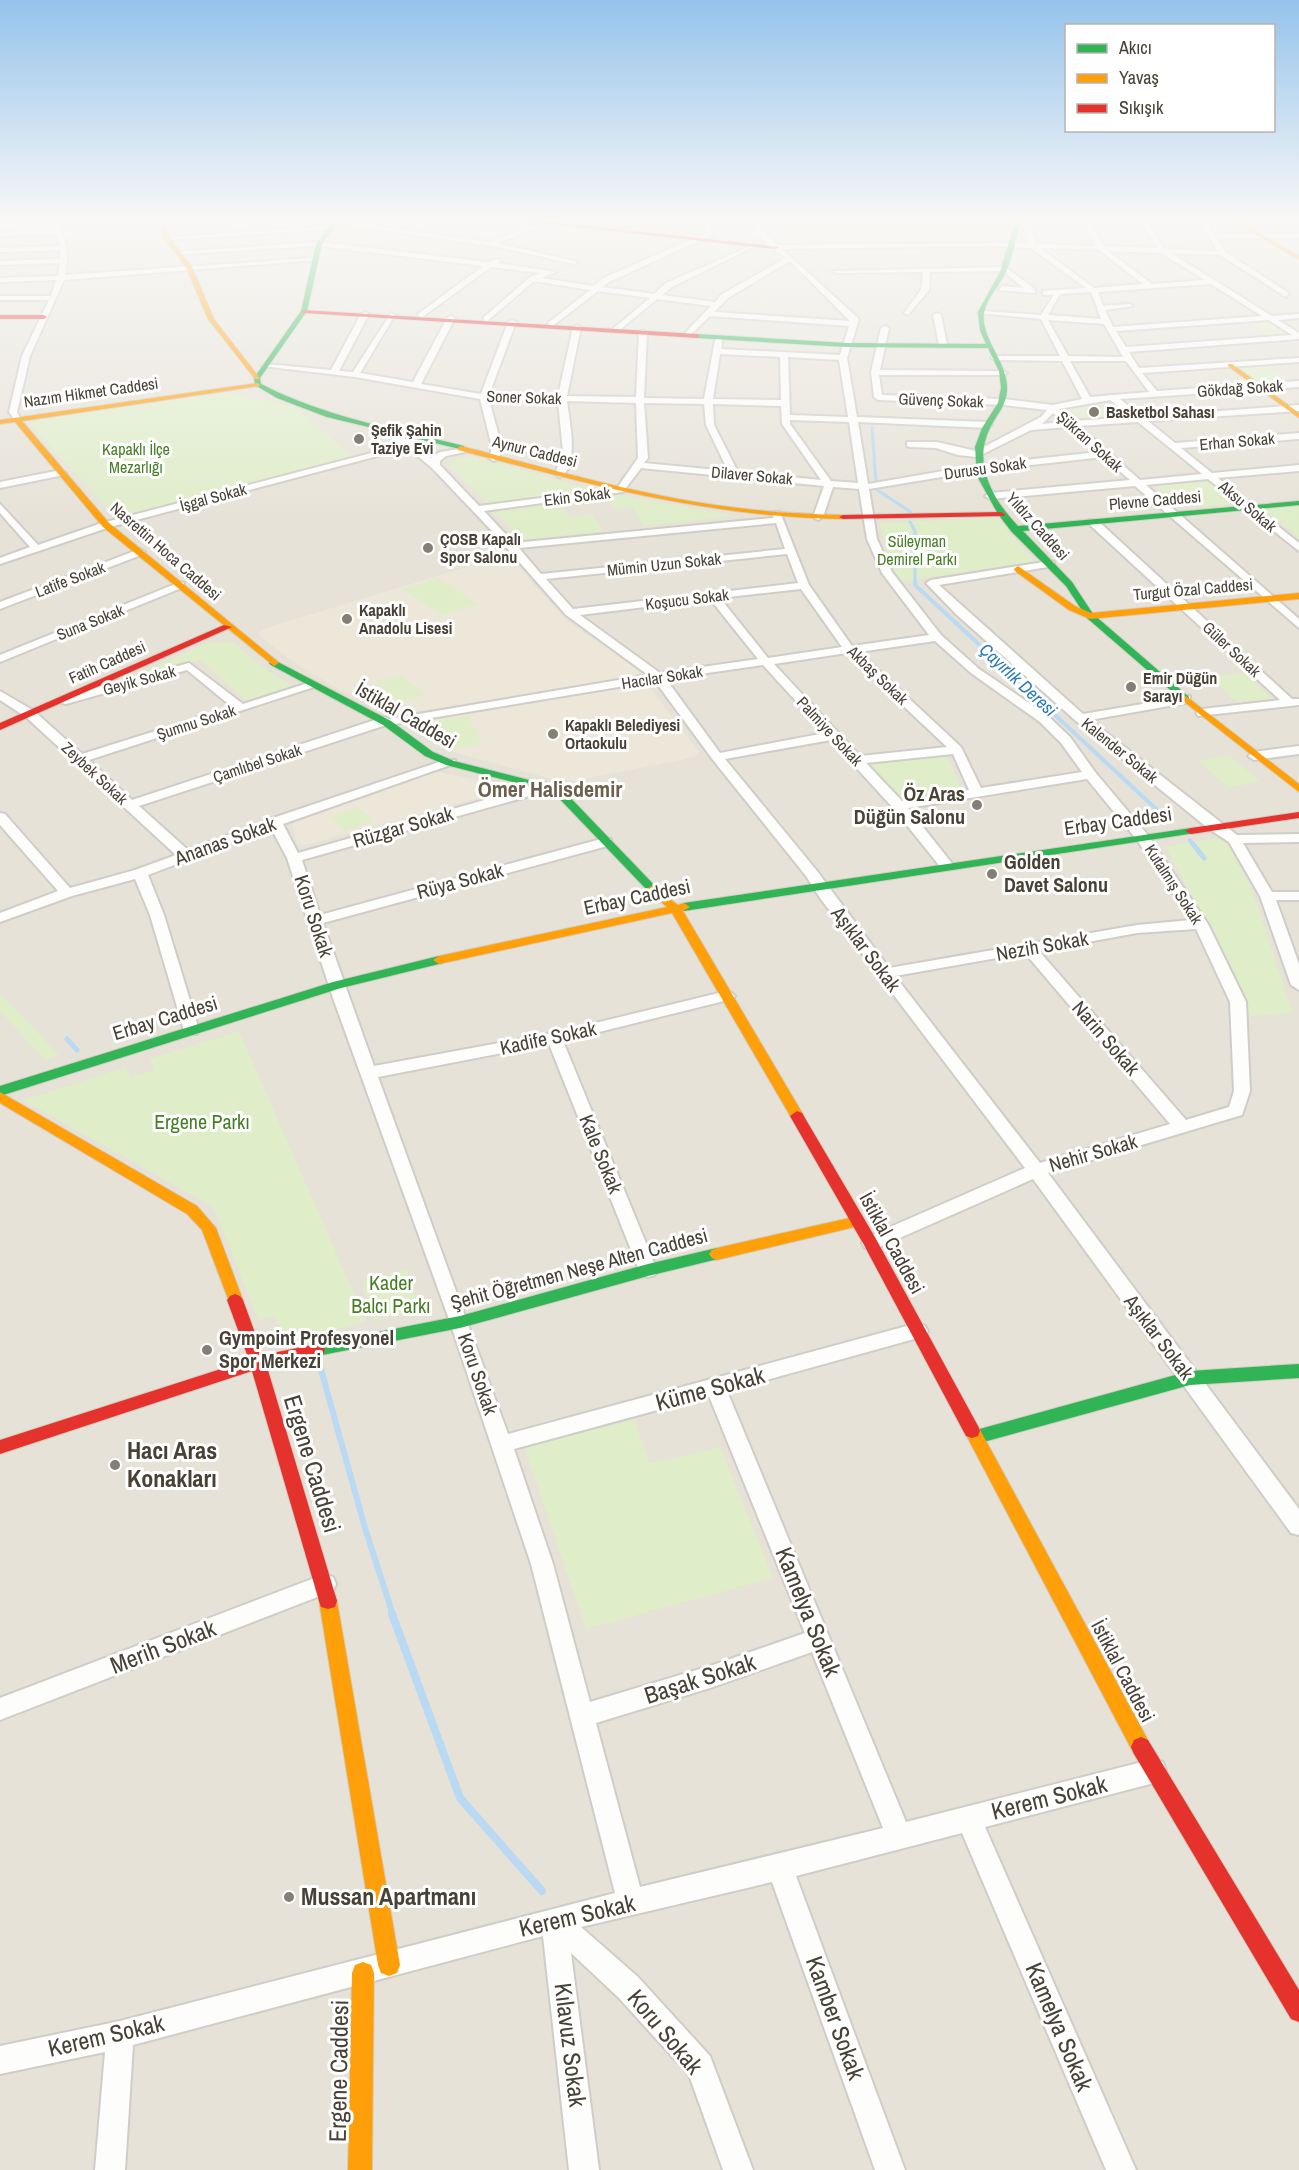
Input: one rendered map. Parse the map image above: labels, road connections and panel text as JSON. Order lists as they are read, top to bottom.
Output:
{
  "streets": {
    "street": [
      "Gökdağ Sokak",
      "Nazım Hikmet Caddesi",
      "Soner Sokak",
      "Güvenç Sokak",
      "Şükran Sokak",
      "Erhan Sokak",
      "Aynur Caddesi",
      "Durusu Sokak",
      "Dilaver Sokak",
      "Ekin Sokak",
      "İşgal Sokak",
      "Plevne Caddesi",
      "Aksu Sokak",
      "Yıldız Caddesi",
      "Nasrettin Hoca Caddesi",
      "Mümin Uzun Sokak",
      "Latife Sokak",
      "Turgut Özal Caddesi",
      "Koşucu Sokak",
      "Suna Sokak",
      "Güler Sokak",
      "Fatih Caddesi",
      "Akbaş Sokak",
      "Hacılar Sokak",
      "Geyik Sokak",
      "İstiklal Caddesi",
      "Şumnu Sokak",
      "Palmiye Sokak",
      "Kalender Sokak",
      "Çamlıbel Sokak",
      "Zeybek Sokak",
      "Erbay Caddesi",
      "Rüzgar Sokak",
      "Ananas Sokak",
      "Rüya Sokak",
      "Kutalmış Sokak",
      "Koru Sokak",
      "Nezih Sokak",
      "Aşıklar Sokak",
      "Kadife Sokak",
      "Narin Sokak",
      "Nehir Sokak",
      "Kale Sokak",
      "Şehit Öğretmen Neşe Alten Caddesi",
      "Küme Sokak",
      "Ergene Caddesi",
      "Kamelya Sokak",
      "Merih Sokak",
      "Başak Sokak",
      "Kerem Sokak",
      "Kamber Sokak",
      "Kılavuz Sokak"
    ]
  },
  "crossings": [
    ["Gökdağ Sokak", "Şükran Sokak"],
    ["Gökdağ Sokak", "Durusu Sokak"],
    ["Gökdağ Sokak", "Aksu Sokak"],
    ["Gökdağ Sokak", "Yıldız Caddesi"],
    ["Nazım Hikmet Caddesi", "Aynur Caddesi"],
    ["Nazım Hikmet Caddesi", "Nasrettin Hoca Caddesi"],
    ["Güvenç Sokak", "Şükran Sokak"],
    ["Şükran Sokak", "Durusu Sokak"],
    ["Şükran Sokak", "Plevne Caddesi"],
    ["Şükran Sokak", "Turgut Özal Caddesi"],
    ["Erhan Sokak", "Aksu Sokak"],
    ["Aynur Caddesi", "Ekin Sokak"],
    ["Aynur Caddesi", "İşgal Sokak"],
    ["Aynur Caddesi", "Yıldız Caddesi"],
    ["Aynur Caddesi", "Akbaş Sokak"],
    ["Aynur Caddesi", "Kutalmış Sokak"],
    ["Aynur Caddesi", "Aşıklar Sokak"],
    ["Durusu Sokak", "Dilaver Sokak"],
    ["Durusu Sokak", "Yıldız Caddesi"],
    ["Durusu Sokak", "Kutalmış Sokak"],
    ["Dilaver Sokak", "Ekin Sokak"],
    ["Dilaver Sokak", "Kutalmış Sokak"],
    ["Ekin Sokak", "Aşıklar Sokak"],
    ["İşgal Sokak", "Nasrettin Hoca Caddesi"],
    ["İşgal Sokak", "Aşıklar Sokak"],
    ["Plevne Caddesi", "Aksu Sokak"],
    ["Plevne Caddesi", "Yıldız Caddesi"],
    ["Plevne Caddesi", "Güler Sokak"],
    ["Yıldız Caddesi", "Turgut Özal Caddesi"],
    ["Yıldız Caddesi", "Kalender Sokak"],
    ["Nasrettin Hoca Caddesi", "Latife Sokak"],
    ["Nasrettin Hoca Caddesi", "Suna Sokak"],
    ["Nasrettin Hoca Caddesi", "Fatih Caddesi"],
    ["Nasrettin Hoca Caddesi", "İstiklal Caddesi"],
    ["Mümin Uzun Sokak", "Akbaş Sokak"],
    ["Mümin Uzun Sokak", "Aşıklar Sokak"],
    ["Turgut Özal Caddesi", "Güler Sokak"],
    ["Koşucu Sokak", "Akbaş Sokak"],
    ["Koşucu Sokak", "Palmiye Sokak"],
    ["Koşucu Sokak", "Aşıklar Sokak"],
    ["Fatih Caddesi", "Geyik Sokak"],
    ["Fatih Caddesi", "Zeybek Sokak"],
    ["Akbaş Sokak", "Hacılar Sokak"],
    ["Hacılar Sokak", "İstiklal Caddesi"],
    ["Hacılar Sokak", "Palmiye Sokak"],
    ["Hacılar Sokak", "Çamlıbel Sokak"],
    ["Hacılar Sokak", "Kutalmış Sokak"],
    ["Hacılar Sokak", "Aşıklar Sokak"],
    ["Geyik Sokak", "Şumnu Sokak"],
    ["İstiklal Caddesi", "Şumnu Sokak"],
    ["İstiklal Caddesi", "Çamlıbel Sokak"],
    ["İstiklal Caddesi", "Erbay Caddesi"],
    ["İstiklal Caddesi", "Rüzgar Sokak"],
    ["İstiklal Caddesi", "Ananas Sokak"],
    ["İstiklal Caddesi", "Rüya Sokak"],
    ["İstiklal Caddesi", "Kadife Sokak"],
    ["İstiklal Caddesi", "Nehir Sokak"],
    ["İstiklal Caddesi", "Şehit Öğretmen Neşe Alten Caddesi"],
    ["İstiklal Caddesi", "Küme Sokak"],
    ["İstiklal Caddesi", "Kerem Sokak"],
    ["Şumnu Sokak", "Zeybek Sokak"],
    ["Palmiye Sokak", "Erbay Caddesi"],
    ["Kalender Sokak", "Erbay Caddesi"],
    ["Çamlıbel Sokak", "Zeybek Sokak"],
    ["Zeybek Sokak", "Ananas Sokak"],
    ["Erbay Caddesi", "Kutalmış Sokak"],
    ["Erbay Caddesi", "Koru Sokak"],
    ["Erbay Caddesi", "Aşıklar Sokak"],
    ["Rüzgar Sokak", "Koru Sokak"],
    ["Ananas Sokak", "Koru Sokak"],
    ["Rüya Sokak", "Koru Sokak"],
    ["Kutalmış Sokak", "Nezih Sokak"],
    ["Kutalmış Sokak", "Nehir Sokak"],
    ["Koru Sokak", "Kadife Sokak"],
    ["Koru Sokak", "Şehit Öğretmen Neşe Alten Caddesi"],
    ["Koru Sokak", "Küme Sokak"],
    ["Koru Sokak", "Başak Sokak"],
    ["Koru Sokak", "Kerem Sokak"],
    ["Koru Sokak", "Kılavuz Sokak"],
    ["Nezih Sokak", "Aşıklar Sokak"],
    ["Nezih Sokak", "Narin Sokak"],
    ["Aşıklar Sokak", "Nehir Sokak"],
    ["Kadife Sokak", "Kale Sokak"],
    ["Narin Sokak", "Nehir Sokak"],
    ["Kale Sokak", "Şehit Öğretmen Neşe Alten Caddesi"],
    ["Şehit Öğretmen Neşe Alten Caddesi", "Ergene Caddesi"],
    ["Küme Sokak", "Kamelya Sokak"],
    ["Ergene Caddesi", "Merih Sokak"],
    ["Ergene Caddesi", "Kerem Sokak"],
    ["Kamelya Sokak", "Başak Sokak"],
    ["Kamelya Sokak", "Kerem Sokak"],
    ["Kerem Sokak", "Kamber Sokak"],
    ["Kerem Sokak", "Kılavuz Sokak"]
  ],
  "districts": ["Ömer Halisdemir"],
  "water": ["Çayırlık Deresi"],
  "parks": [
    "Kapaklı İlçe Mezarlığı",
    "Süleyman Demirel Parkı",
    "Ergene Parkı",
    "Kader Balcı Parkı"
  ],
  "places": [
    "Basketbol Sahası",
    "Şefik Şahin Taziye Evi",
    "ÇOSB Kapalı Spor Salonu",
    "Kapaklı Anadolu Lisesi",
    "Emir Düğün Sarayı",
    "Kapaklı Belediyesi Ortaokulu",
    "Öz Aras Düğün Salonu",
    "Golden Davet Salonu",
    "Gympoint Profesyonel Spor Merkezi",
    "Hacı Aras Konakları",
    "Mussan Apartmanı"
  ],
  "legend": ["Akıcı", "Yavaş", "Sıkışık"]
}
